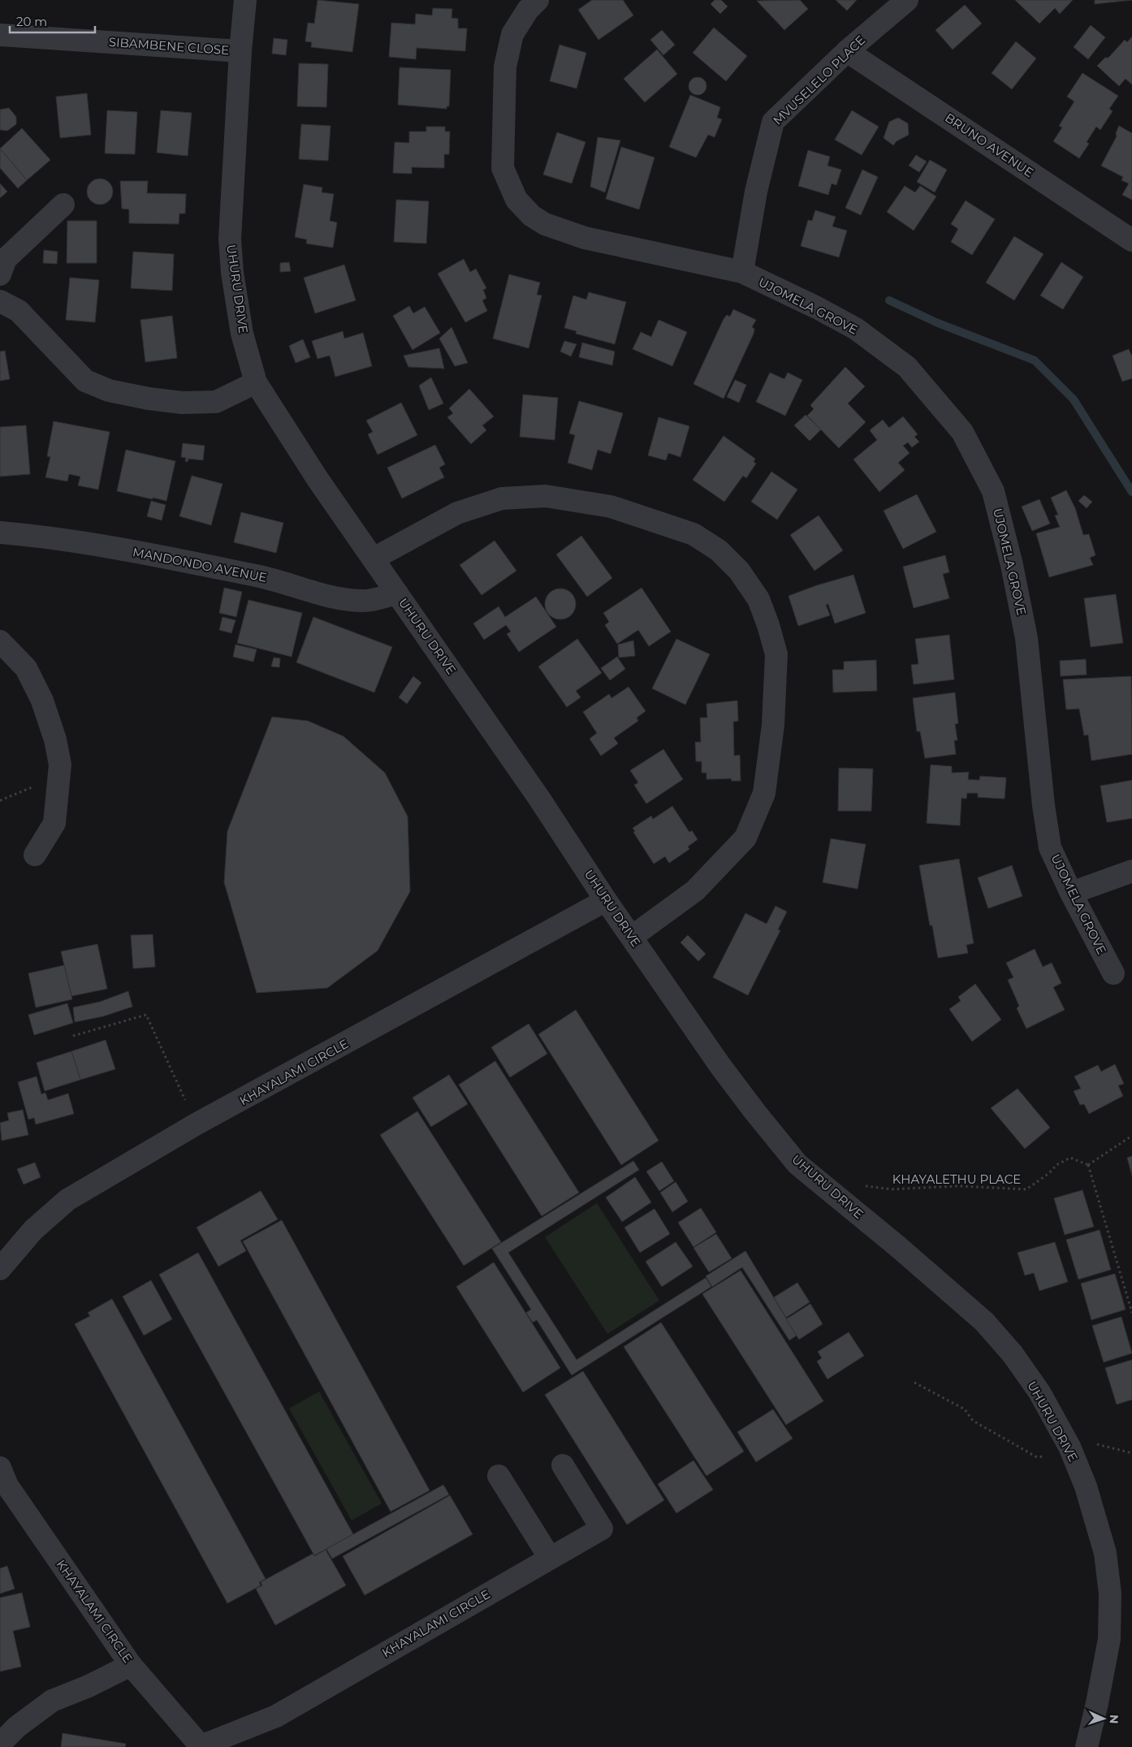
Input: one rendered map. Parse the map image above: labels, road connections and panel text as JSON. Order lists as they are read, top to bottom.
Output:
{
  "streets": {
    "street": [
      "SIBAMBENE CLOSE",
      "MVUSELELO PLACE",
      "BRUNO AVENUE",
      "UHURU DRIVE",
      "UJOMELA GROVE",
      "MANDONDO AVENUE",
      "KHAYALAMI CIRCLE"
    ],
    "path": ["KHAYALETHU PLACE"]
  },
  "crossings": [
    ["SIBAMBENE CLOSE", "UHURU DRIVE"],
    ["MVUSELELO PLACE", "BRUNO AVENUE"],
    ["MVUSELELO PLACE", "UJOMELA GROVE"],
    ["UHURU DRIVE", "MANDONDO AVENUE"],
    ["UHURU DRIVE", "KHAYALAMI CIRCLE"],
    ["UHURU DRIVE", "KHAYALETHU PLACE"]
  ],
  "scale_bar": "20 m",
  "north": "right"
}
